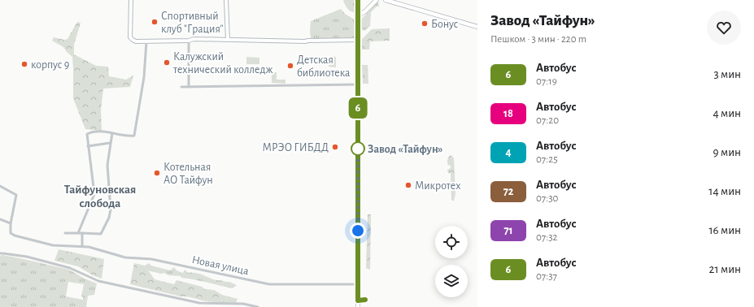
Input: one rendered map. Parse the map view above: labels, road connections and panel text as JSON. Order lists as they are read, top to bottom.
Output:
{
  "streets": {
    "street": ["Новая улица"]
  },
  "districts": ["Тайфуновская слобода"],
  "places": [
    "Спортивный клуб \"Грация\"",
    "Бонус",
    "Калужский технический колледж",
    "корпус 9",
    "Детская библиотека",
    "МРЭО ГИБДД",
    "Завод «Тайфун»",
    "Котельная АО Тайфун",
    "Микротех"
  ],
  "lines": ["bus line 6"],
  "page": {
    "on_map": "6",
    "heading": ["Завод «Тайфун»", "Пешком · 3 мин · 220 m"],
    "list": [
      {
        "mark": "6",
        "name": "Автобус",
        "note": "07:19",
        "value": "3 мин"
      },
      {
        "mark": "18",
        "name": "Автобус",
        "note": "07:20",
        "value": "4 мин"
      },
      {
        "mark": "4",
        "name": "Автобус",
        "note": "07:25",
        "value": "9 мин"
      },
      {
        "mark": "72",
        "name": "Автобус",
        "note": "07:30",
        "value": "14 мин"
      },
      {
        "mark": "71",
        "name": "Автобус",
        "note": "07:32",
        "value": "16 мин"
      },
      {
        "mark": "6",
        "name": "Автобус",
        "note": "07:37",
        "value": "21 мин"
      }
    ]
  }
}
